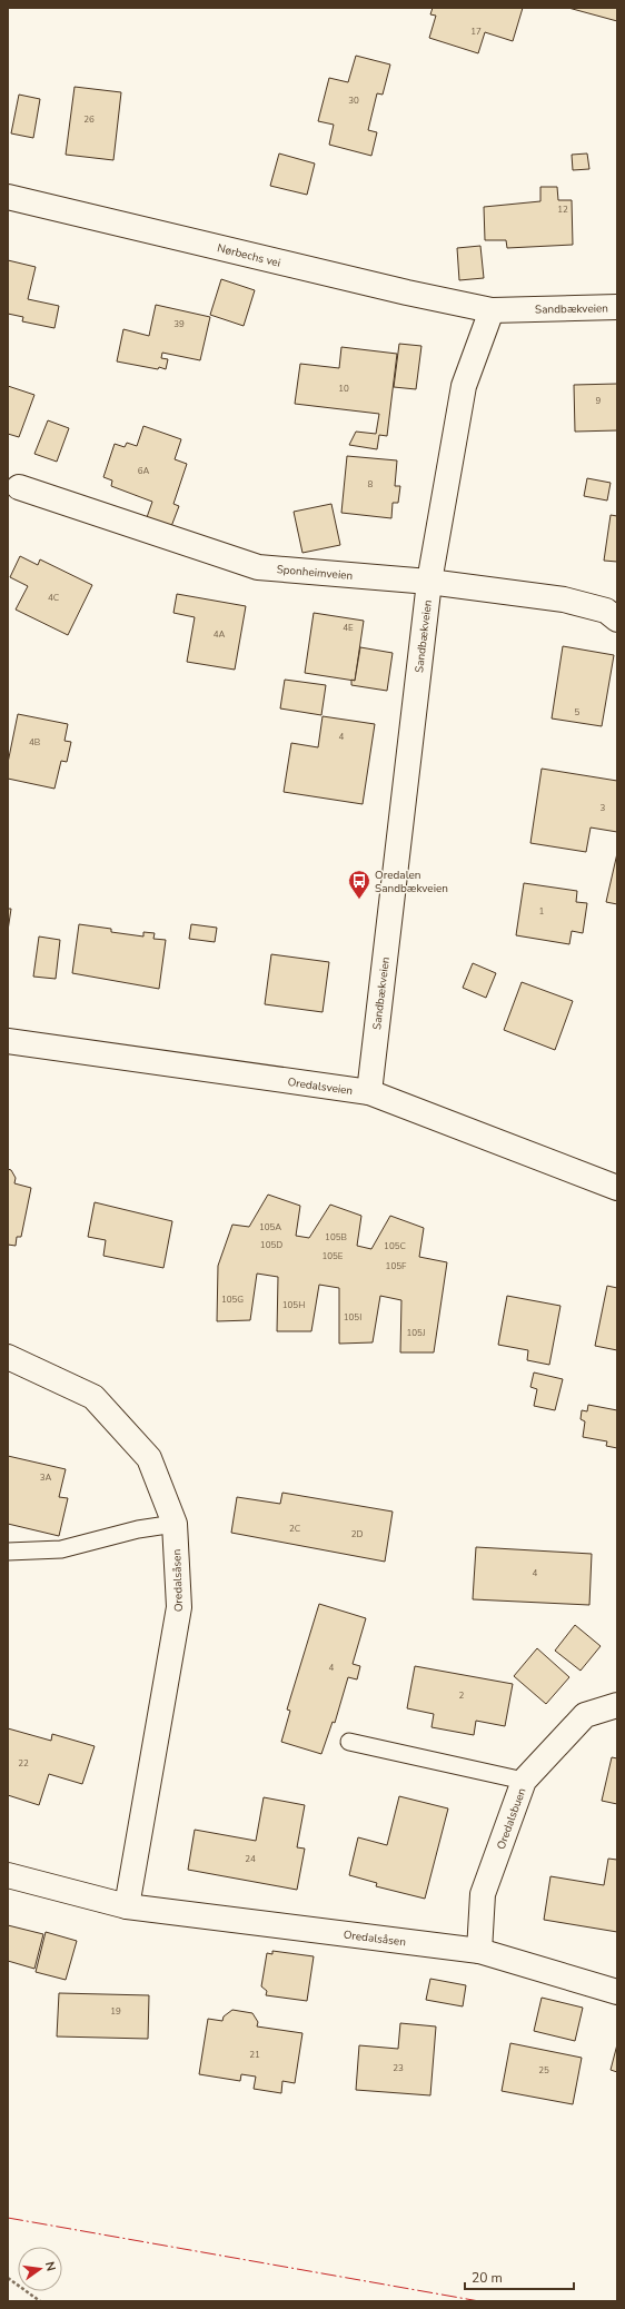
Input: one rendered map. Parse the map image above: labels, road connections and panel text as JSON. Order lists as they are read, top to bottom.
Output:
{
  "streets": {
    "street": [
      "Nørbechs vei",
      "Sandbækveien",
      "Sponheimveien",
      "Oredalsveien",
      "Oredalsåsen",
      "Oredalsbuen"
    ]
  },
  "crossings": [
    ["Nørbechs vei", "Sandbækveien"],
    ["Sandbækveien", "Sponheimveien"],
    ["Sandbækveien", "Oredalsveien"],
    ["Oredalsåsen", "Oredalsbuen"]
  ],
  "places": {
    "bus stop": ["Oredalen Sandbækveien"]
  },
  "house_numbers": [
    "17",
    "30",
    "26",
    "12",
    "39",
    "10",
    "9",
    "6A",
    "8",
    "4C",
    "4E",
    "4A",
    "5",
    "4",
    "4B",
    "3",
    "1",
    "105A",
    "105B",
    "105D",
    "105C",
    "105E",
    "105F",
    "105G",
    "105H",
    "105I",
    "105J",
    "3A",
    "2C",
    "2D",
    "4",
    "4",
    "2",
    "22",
    "24",
    "19",
    "21",
    "23",
    "25"
  ],
  "scale_bar": "20 m",
  "north": "right"
}
